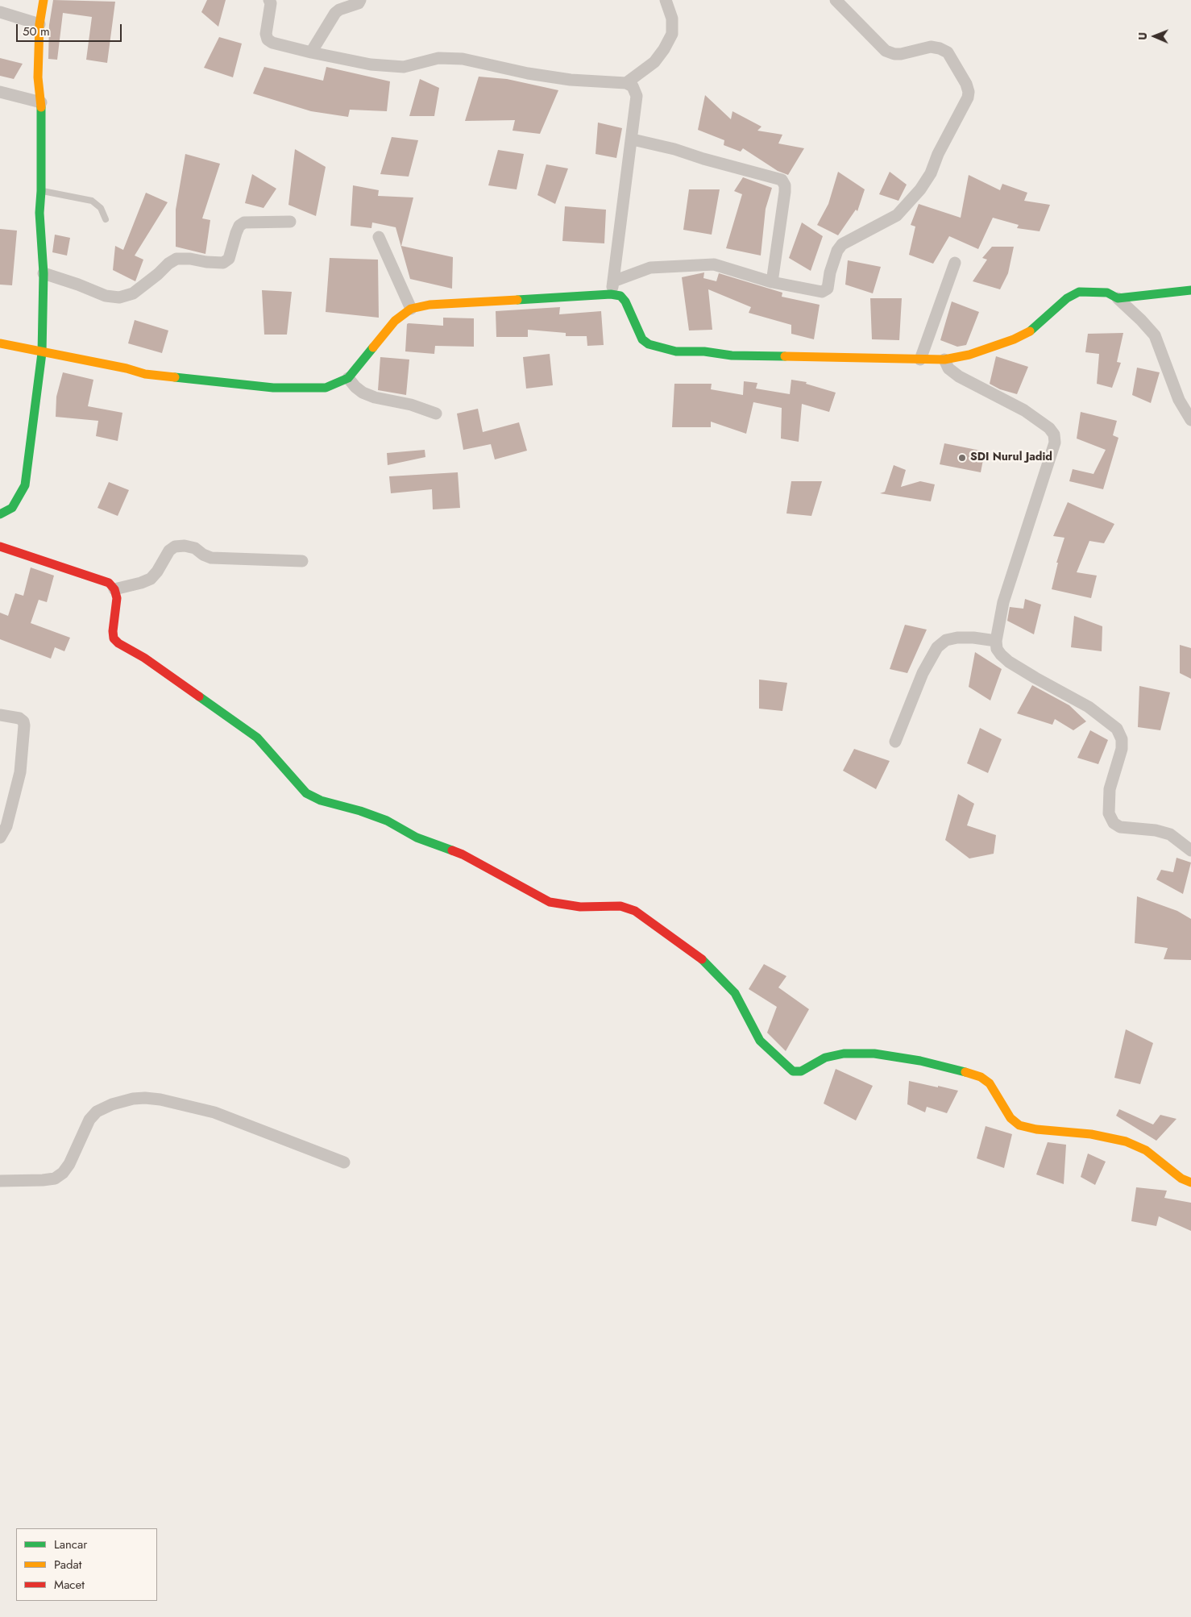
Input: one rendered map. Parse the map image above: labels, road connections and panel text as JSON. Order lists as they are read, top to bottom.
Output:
{
  "places": ["SDI Nurul Jadid"],
  "legend": ["Lancar", "Padat", "Macet"],
  "scale_bar": "50 m",
  "north": "left"
}
